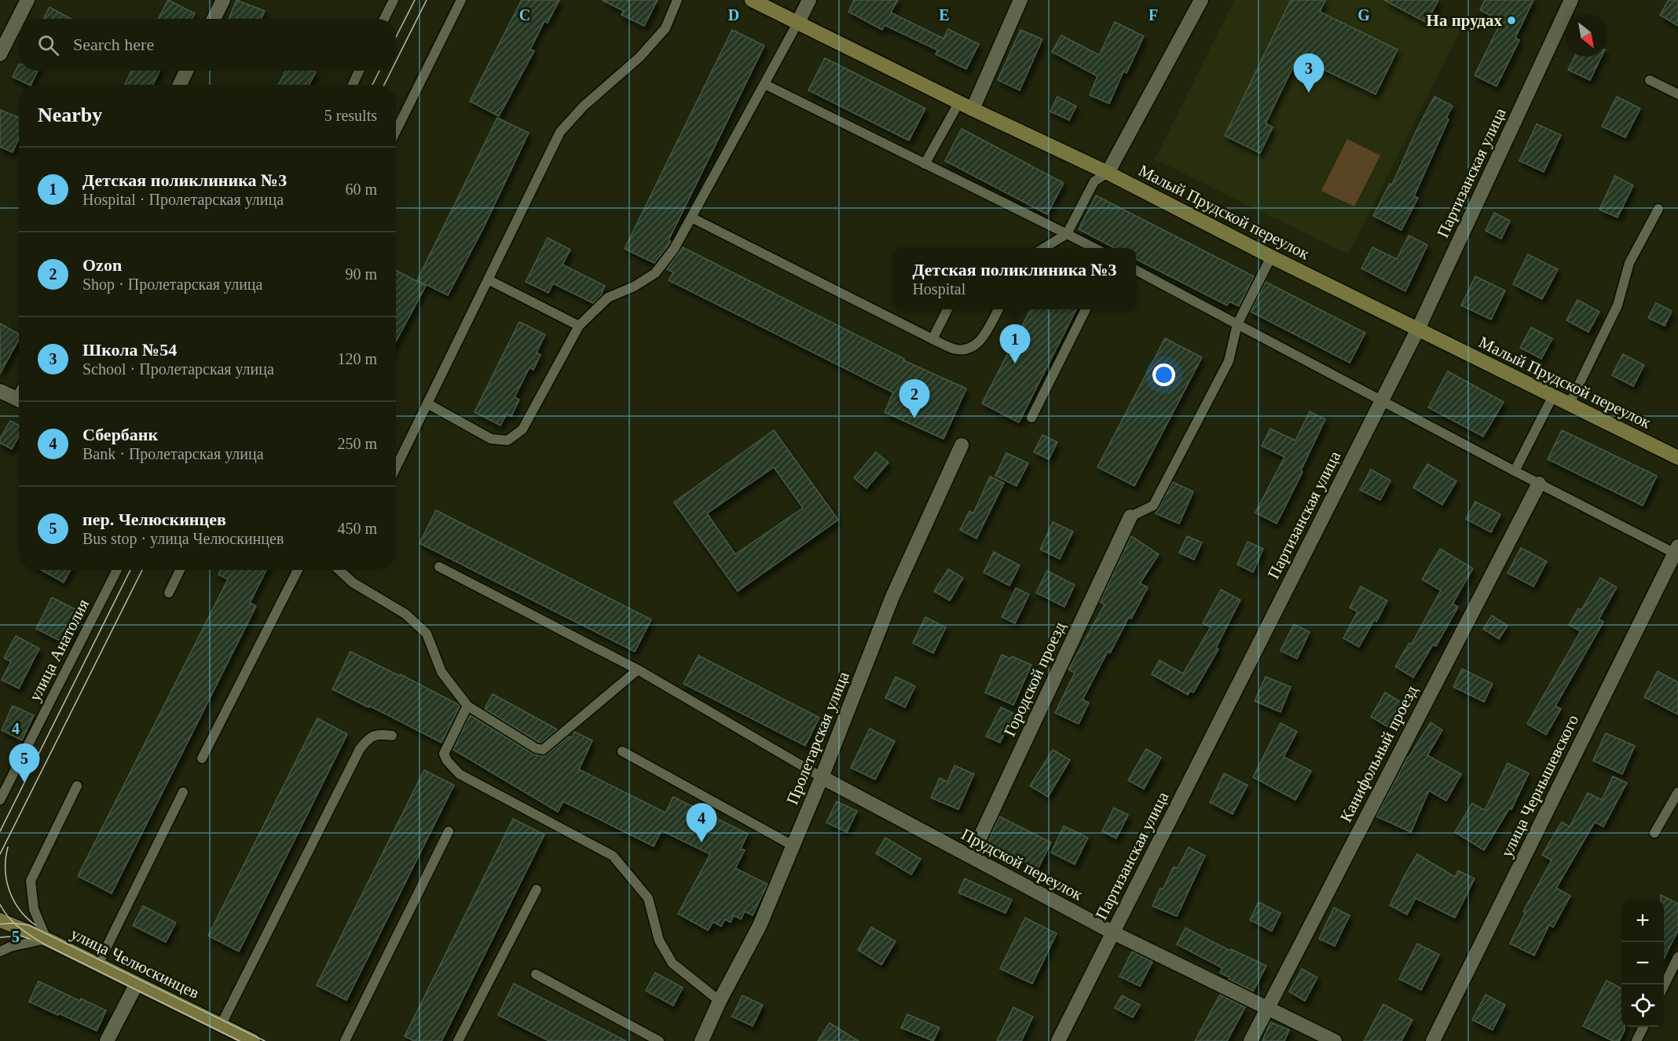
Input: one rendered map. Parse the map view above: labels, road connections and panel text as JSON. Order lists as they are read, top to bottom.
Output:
{
  "streets": {
    "street": [
      "Партизанская улица",
      "Малый Прудской переулок",
      "Городской проезд",
      "Пролетарская улица",
      "Канифольный проезд",
      "улица Чернышевского",
      "Прудской переулок",
      "улица Челюскинцев"
    ],
    "lane": ["улица Анатолия"]
  },
  "crossings": [
    ["Партизанская улица", "Малый Прудской переулок"],
    ["Партизанская улица", "Прудской переулок"],
    ["Городской проезд", "Прудской переулок"],
    ["Пролетарская улица", "Прудской переулок"],
    ["Канифольный проезд", "Прудской переулок"]
  ],
  "places": ["На прудах"],
  "north": "bottom right",
  "page": {
    "search": "Search here",
    "pins": [
      "3",
      "1",
      "2",
      "5",
      "4"
    ],
    "heading": ["Nearby", "5 results"],
    "list": [
      {
        "mark": "1",
        "name": "Детская поликлиника №3",
        "note": "Hospital · Пролетарская улица",
        "value": "60 m"
      },
      {
        "mark": "2",
        "name": "Ozon",
        "note": "Shop · Пролетарская улица",
        "value": "90 m"
      },
      {
        "mark": "3",
        "name": "Школа №54",
        "note": "School · Пролетарская улица",
        "value": "120 m"
      },
      {
        "mark": "4",
        "name": "Сбербанк",
        "note": "Bank · Пролетарская улица",
        "value": "250 m"
      },
      {
        "mark": "5",
        "name": "пер. Челюскинцев",
        "note": "Bus stop · улица Челюскинцев",
        "value": "450 m"
      }
    ],
    "popup": ["Детская поликлиника №3", "Hospital"],
    "map_buttons": ["+", "−"]
  },
  "grid": {
    "columns": [
      "C",
      "D",
      "E",
      "F",
      "G"
    ],
    "rows": ["4", "5"]
  }
}
